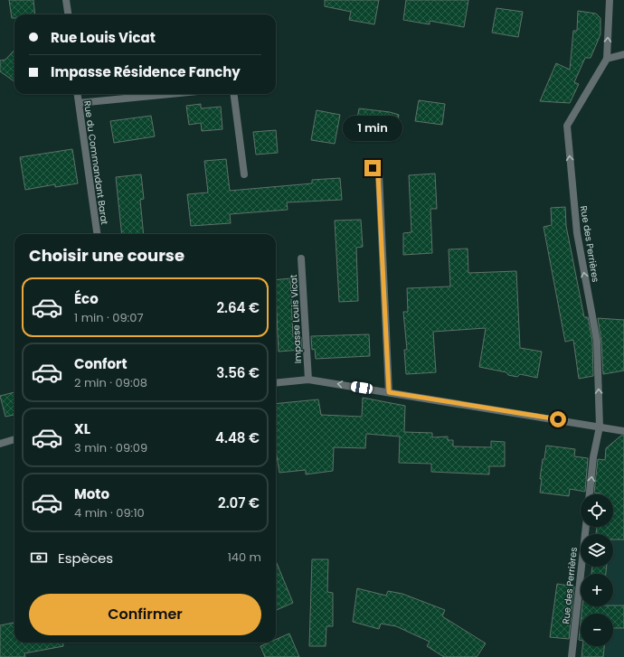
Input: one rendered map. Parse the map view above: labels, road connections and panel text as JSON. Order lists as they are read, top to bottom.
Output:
{
  "streets": {
    "street": ["Rue du Commandant Barat", "Rue des Perrières", "Impasse Louis Vicat"]
  },
  "one_way": ["Rue des Perrières"],
  "page": {
    "banner": ["Rue Louis Vicat", "Impasse Résidence Fanchy"],
    "bubble": "1 min",
    "heading": "Choisir une course",
    "list": [
      {
        "name": "Éco",
        "note": "1 min · 09:07",
        "value": "2.64 €"
      },
      {
        "name": "Confort",
        "note": "2 min · 09:08",
        "value": "3.56 €"
      },
      {
        "name": "XL",
        "note": "3 min · 09:09",
        "value": "4.48 €"
      },
      {
        "name": "Moto",
        "note": "4 min · 09:10",
        "value": "2.07 €"
      }
    ],
    "map_buttons": ["+", "−"],
    "pay": ["Espèces", "140 m"],
    "buttons": "Confirmer"
  }
}
